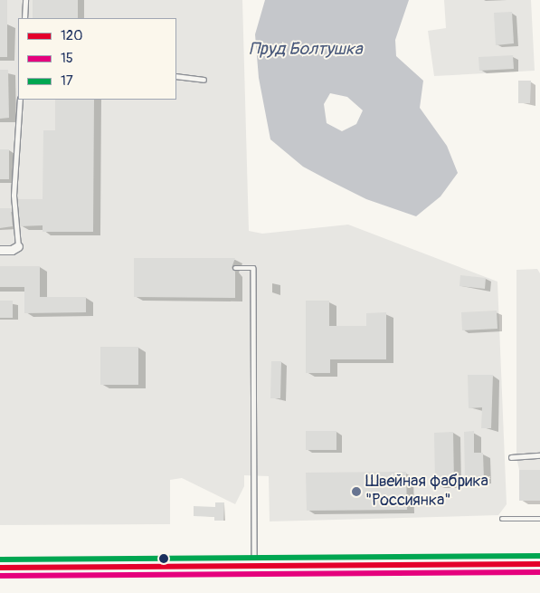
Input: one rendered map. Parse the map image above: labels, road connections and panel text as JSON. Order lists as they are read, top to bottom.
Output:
{
  "water": ["Пруд Болтушка"],
  "places": ["Швейная фабрика \"Россиянка\""],
  "lines": ["transit line 17", "transit line 120", "transit line 15"],
  "legend": ["120", "15", "17"]
}
